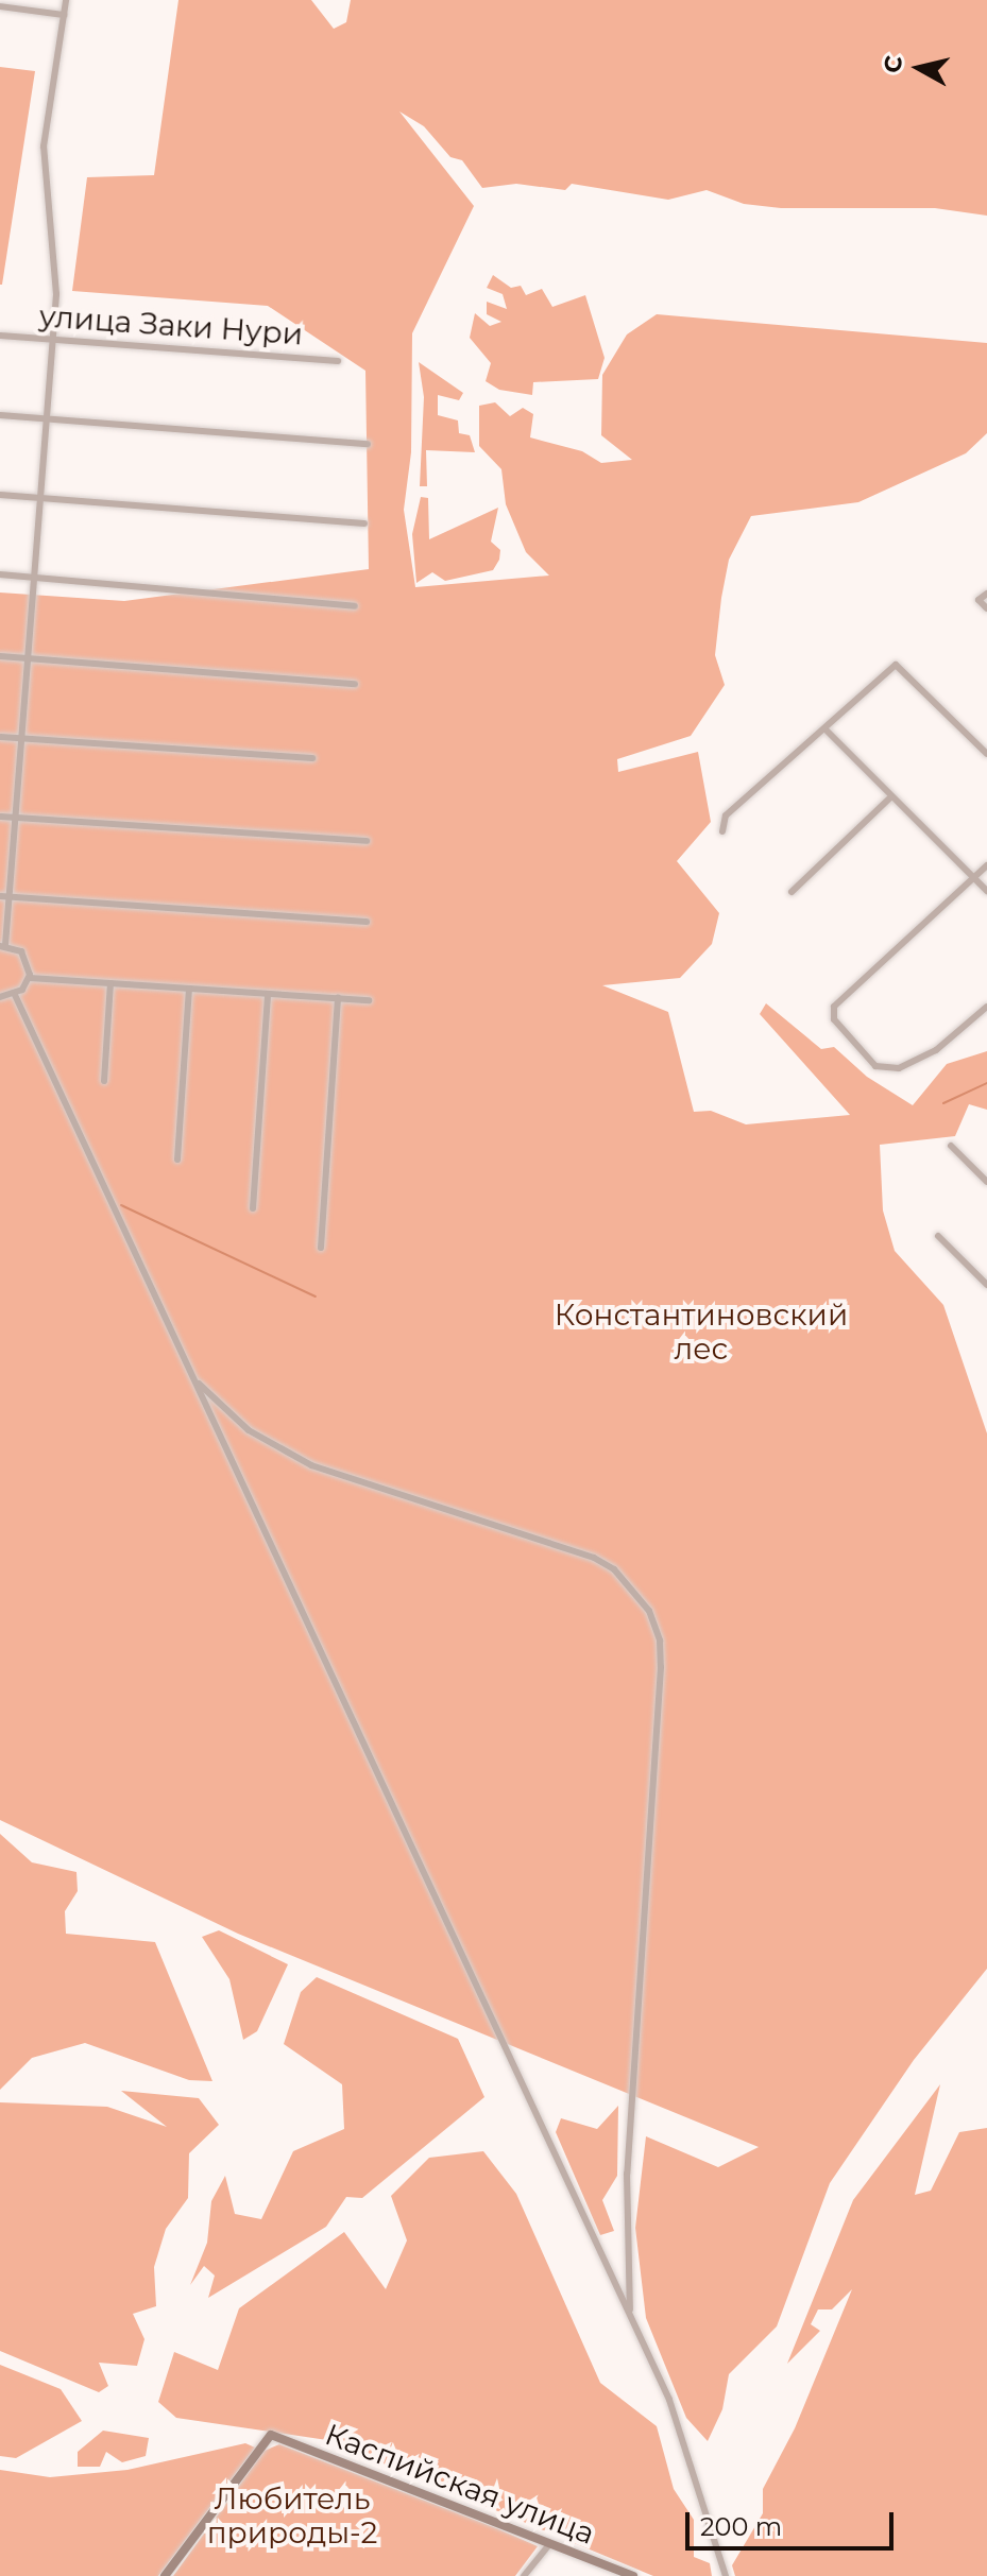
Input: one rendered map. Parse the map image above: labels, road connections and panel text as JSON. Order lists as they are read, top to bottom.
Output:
{
  "streets": {
    "street": ["улица Заки Нури", "Каспийская улица"]
  },
  "parks": ["Константиновский лес", "Любитель природы-2"],
  "scale_bar": "200 m",
  "north": "left"
}
